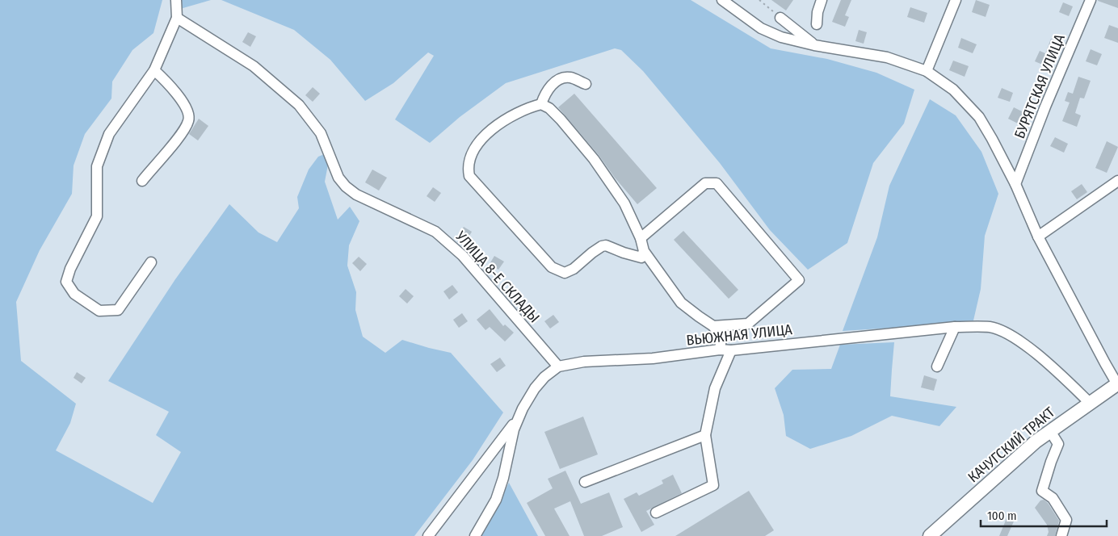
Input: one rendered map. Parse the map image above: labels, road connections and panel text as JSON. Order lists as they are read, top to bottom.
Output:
{
  "streets": {
    "main road": ["КАЧУГСКИЙ ТРАКТ"],
    "street": ["БУРЯТСКАЯ УЛИЦА", "УЛИЦА 8-Е СКЛАДЫ", "ВЬЮЖНАЯ УЛИЦА"]
  },
  "crossings": [
    ["УЛИЦА 8-Е СКЛАДЫ", "ВЬЮЖНАЯ УЛИЦА"],
    ["ВЬЮЖНАЯ УЛИЦА", "КАЧУГСКИЙ ТРАКТ"]
  ],
  "scale_bar": "100 m"
}
